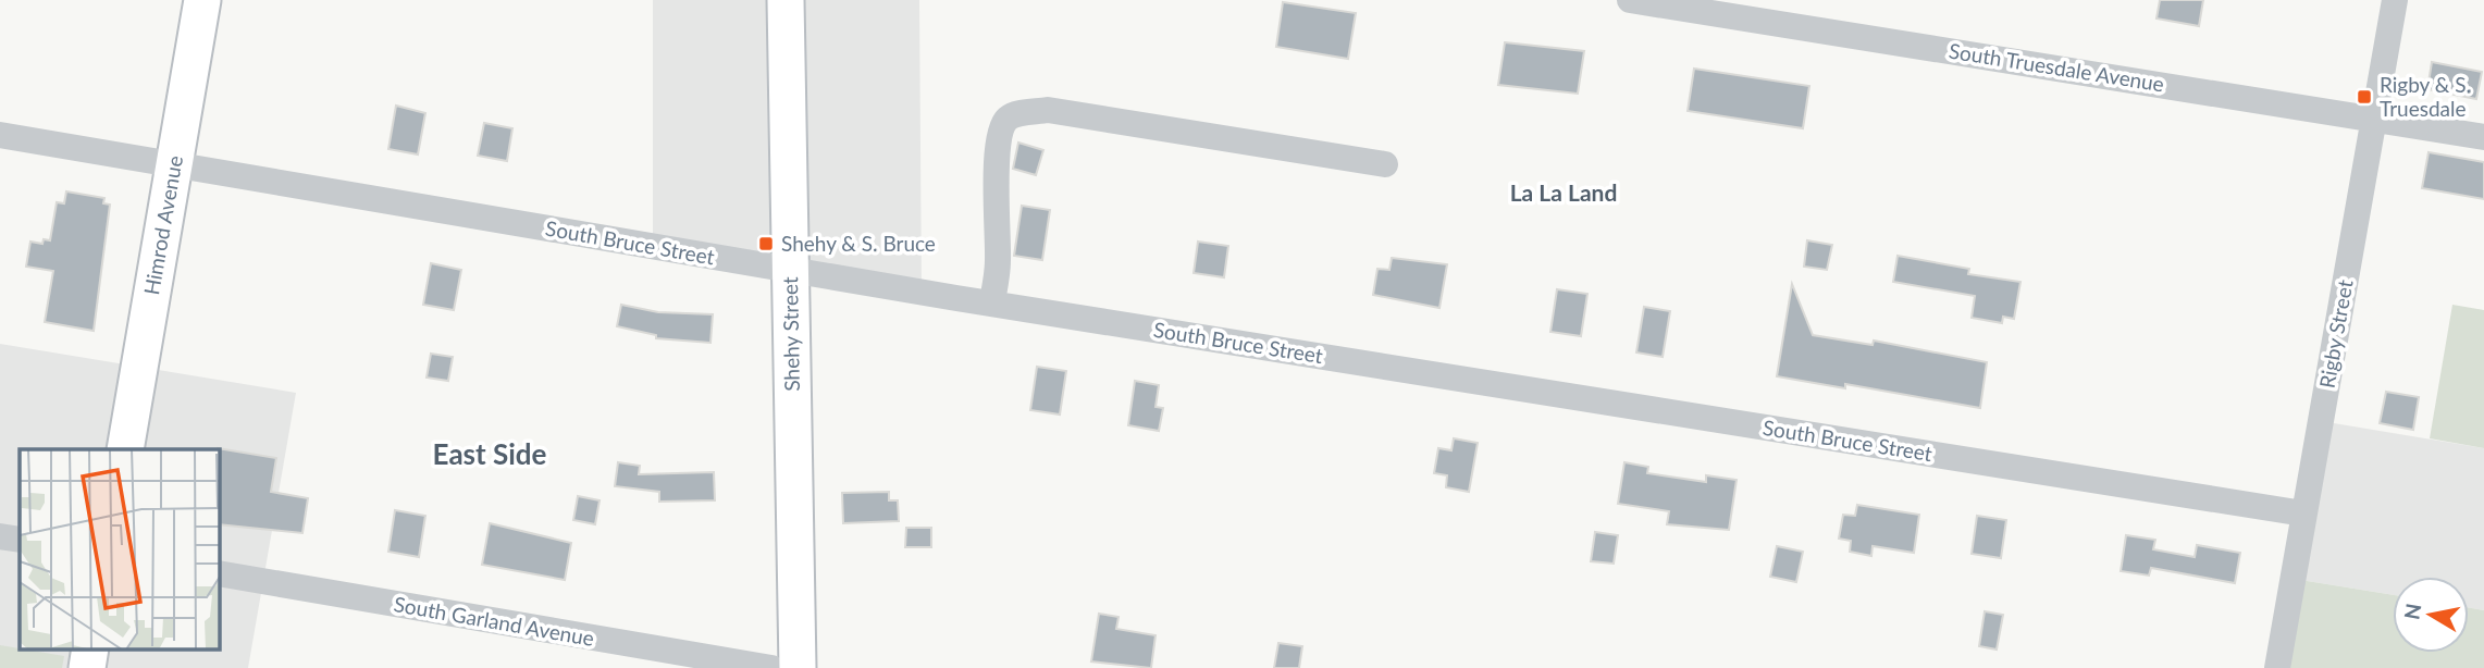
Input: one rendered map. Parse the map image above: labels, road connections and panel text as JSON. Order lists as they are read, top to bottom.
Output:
{
  "streets": {
    "street": [
      "South Truesdale Avenue",
      "Himrod Avenue",
      "South Bruce Street",
      "Shehy Street",
      "Rigby Street",
      "South Garland Avenue"
    ]
  },
  "crossings": [
    ["South Truesdale Avenue", "Rigby Street"],
    ["Himrod Avenue", "South Bruce Street"],
    ["South Bruce Street", "Shehy Street"],
    ["South Bruce Street", "Rigby Street"]
  ],
  "districts": ["La La Land", "East Side"],
  "places": {
    "transit": ["Rigby & S. Truesdale", "Shehy & S. Bruce"]
  },
  "north": "left"
}
